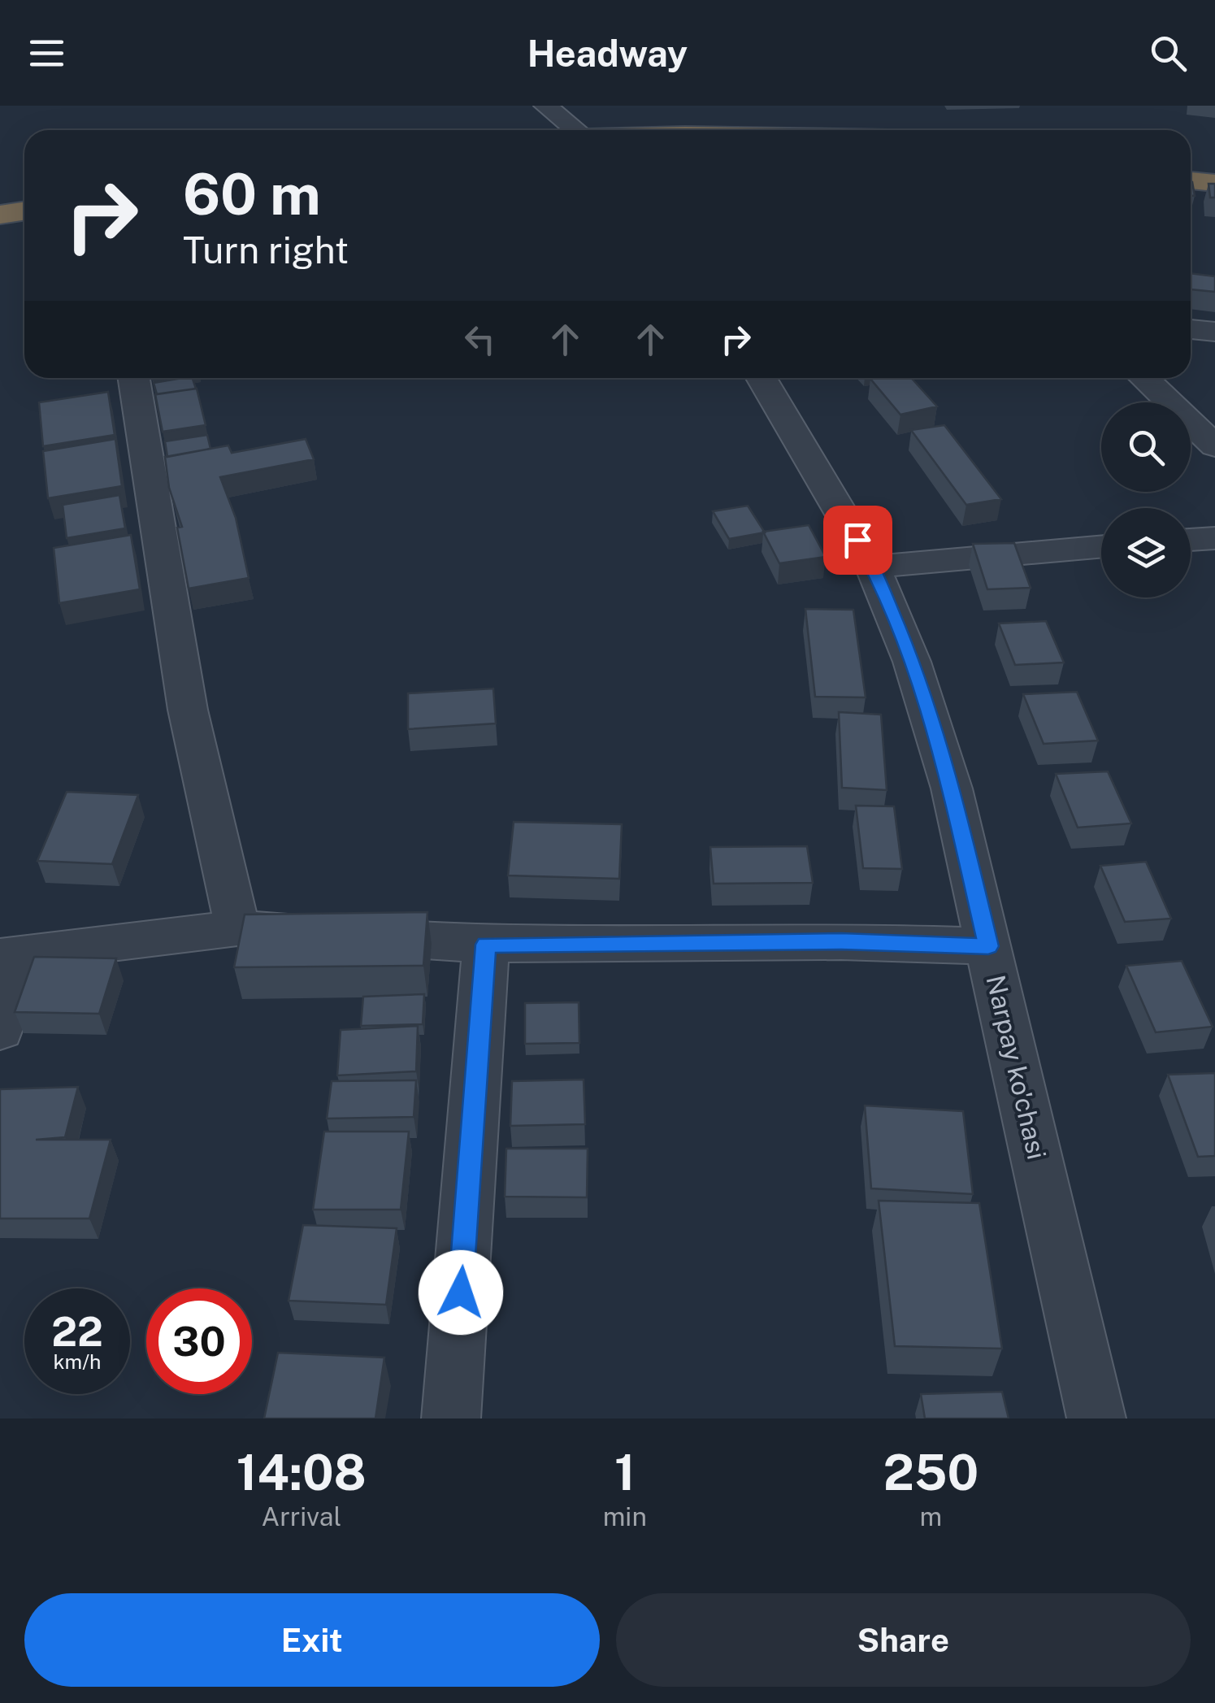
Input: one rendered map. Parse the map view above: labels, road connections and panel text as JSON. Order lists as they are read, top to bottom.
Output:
{
  "streets": {
    "street": ["Narpay ko'chasi"]
  },
  "page": {
    "header": "Headway",
    "turn": ["60 m", "Turn right"],
    "speed": "22 km/h",
    "limit": "30",
    "eta": [
      "14:08",
      "Arrival",
      "1",
      "min",
      "250",
      "m"
    ],
    "buttons": ["Exit", "Share"]
  }
}
